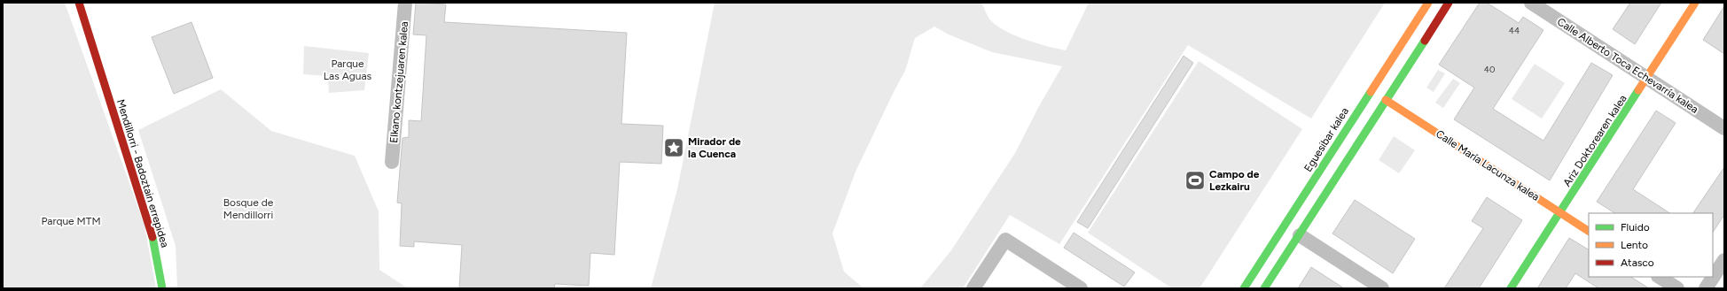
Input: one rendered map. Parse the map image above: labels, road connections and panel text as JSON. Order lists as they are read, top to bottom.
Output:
{
  "streets": {
    "street": [
      "Calle Alberto Toca Echevarría kalea",
      "Elkano kontzejuaren kalea",
      "Eguesibar kalea",
      "Ariz Doktorearen kalea",
      "Calle María Lacunza kalea",
      "Mendillorri - Badoztain errepidea"
    ]
  },
  "crossings": [
    ["Calle Alberto Toca Echevarría kalea", "Ariz Doktorearen kalea"],
    ["Ariz Doktorearen kalea", "Calle María Lacunza kalea"]
  ],
  "parks": ["Parque Las Aguas", "Bosque de Mendillorri", "Parque MTM"],
  "places": {
    "place": ["Mirador de la Cuenca"],
    "sports": ["Campo de Lezkairu"]
  },
  "house_numbers": ["44", "40"],
  "legend": ["Fluido", "Lento", "Atasco"]
}
